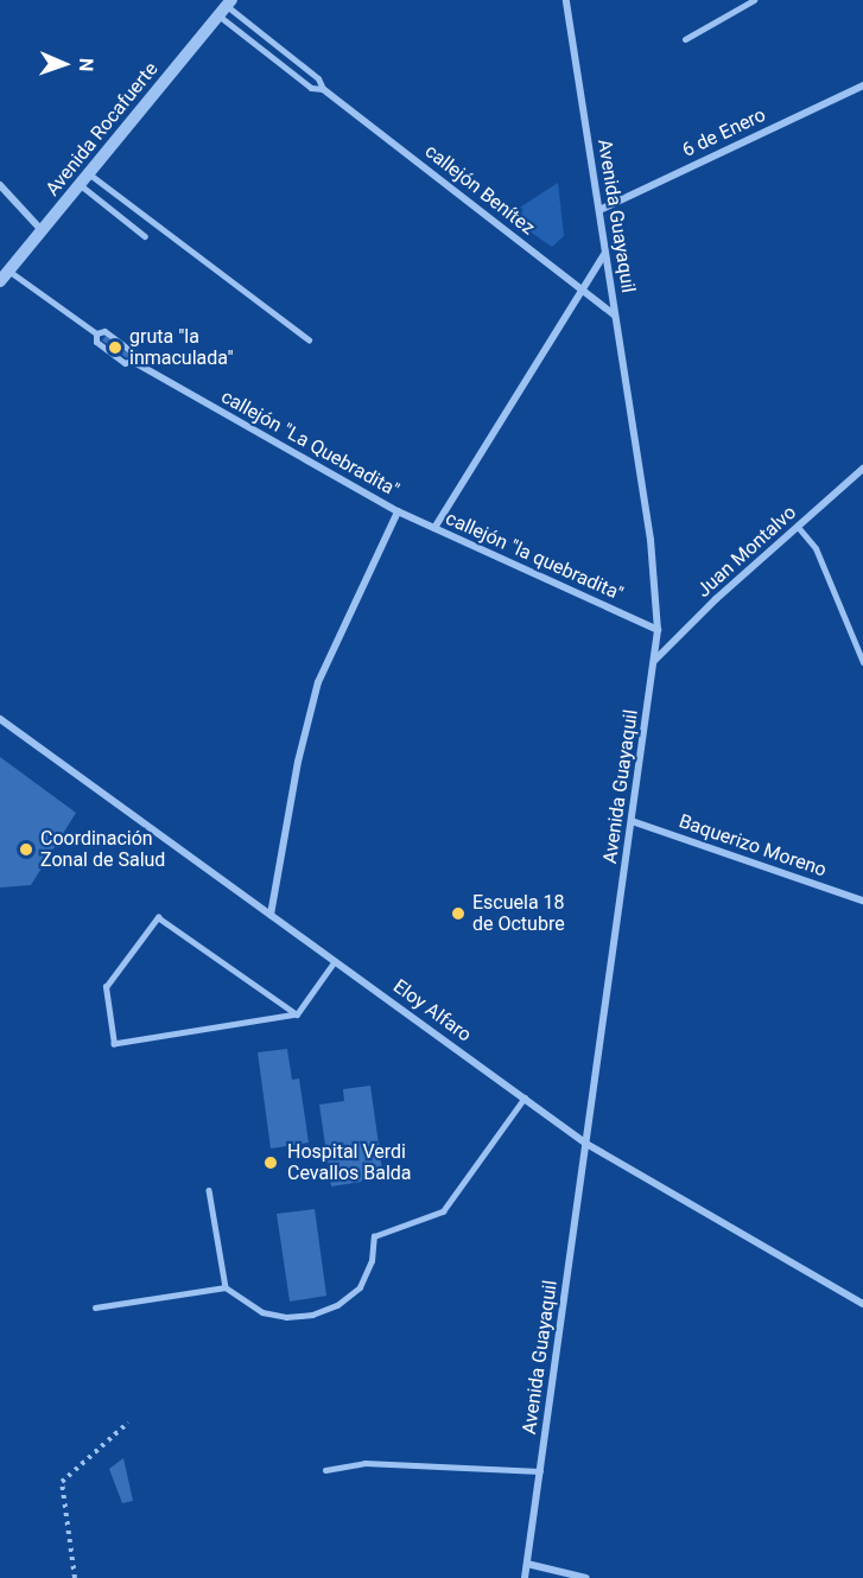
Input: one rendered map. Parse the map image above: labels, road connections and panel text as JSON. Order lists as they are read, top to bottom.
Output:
{
  "streets": {
    "street": [
      "Avenida Rocafuerte",
      "6 de Enero",
      "callejón Benítez",
      "Avenida Guayaquil",
      "callejón \"La Quebradita\"",
      "Juan Montalvo",
      "callejón \"la quebradita\"",
      "Baquerizo Moreno",
      "Eloy Alfaro"
    ]
  },
  "crossings": [
    ["Avenida Rocafuerte", "callejón Benítez"],
    ["Avenida Rocafuerte", "callejón \"La Quebradita\""],
    ["6 de Enero", "Avenida Guayaquil"],
    ["callejón Benítez", "Avenida Guayaquil"],
    ["Avenida Guayaquil", "Juan Montalvo"],
    ["Avenida Guayaquil", "callejón \"la quebradita\""],
    ["Avenida Guayaquil", "Baquerizo Moreno"],
    ["Avenida Guayaquil", "Eloy Alfaro"],
    ["callejón \"La Quebradita\"", "callejón \"la quebradita\""]
  ],
  "places": [
    "gruta \"la inmaculada\"",
    "Coordinación Zonal de Salud",
    "Escuela 18 de Octubre",
    "Hospital Verdi Cevallos Balda"
  ],
  "north": "right"
}
